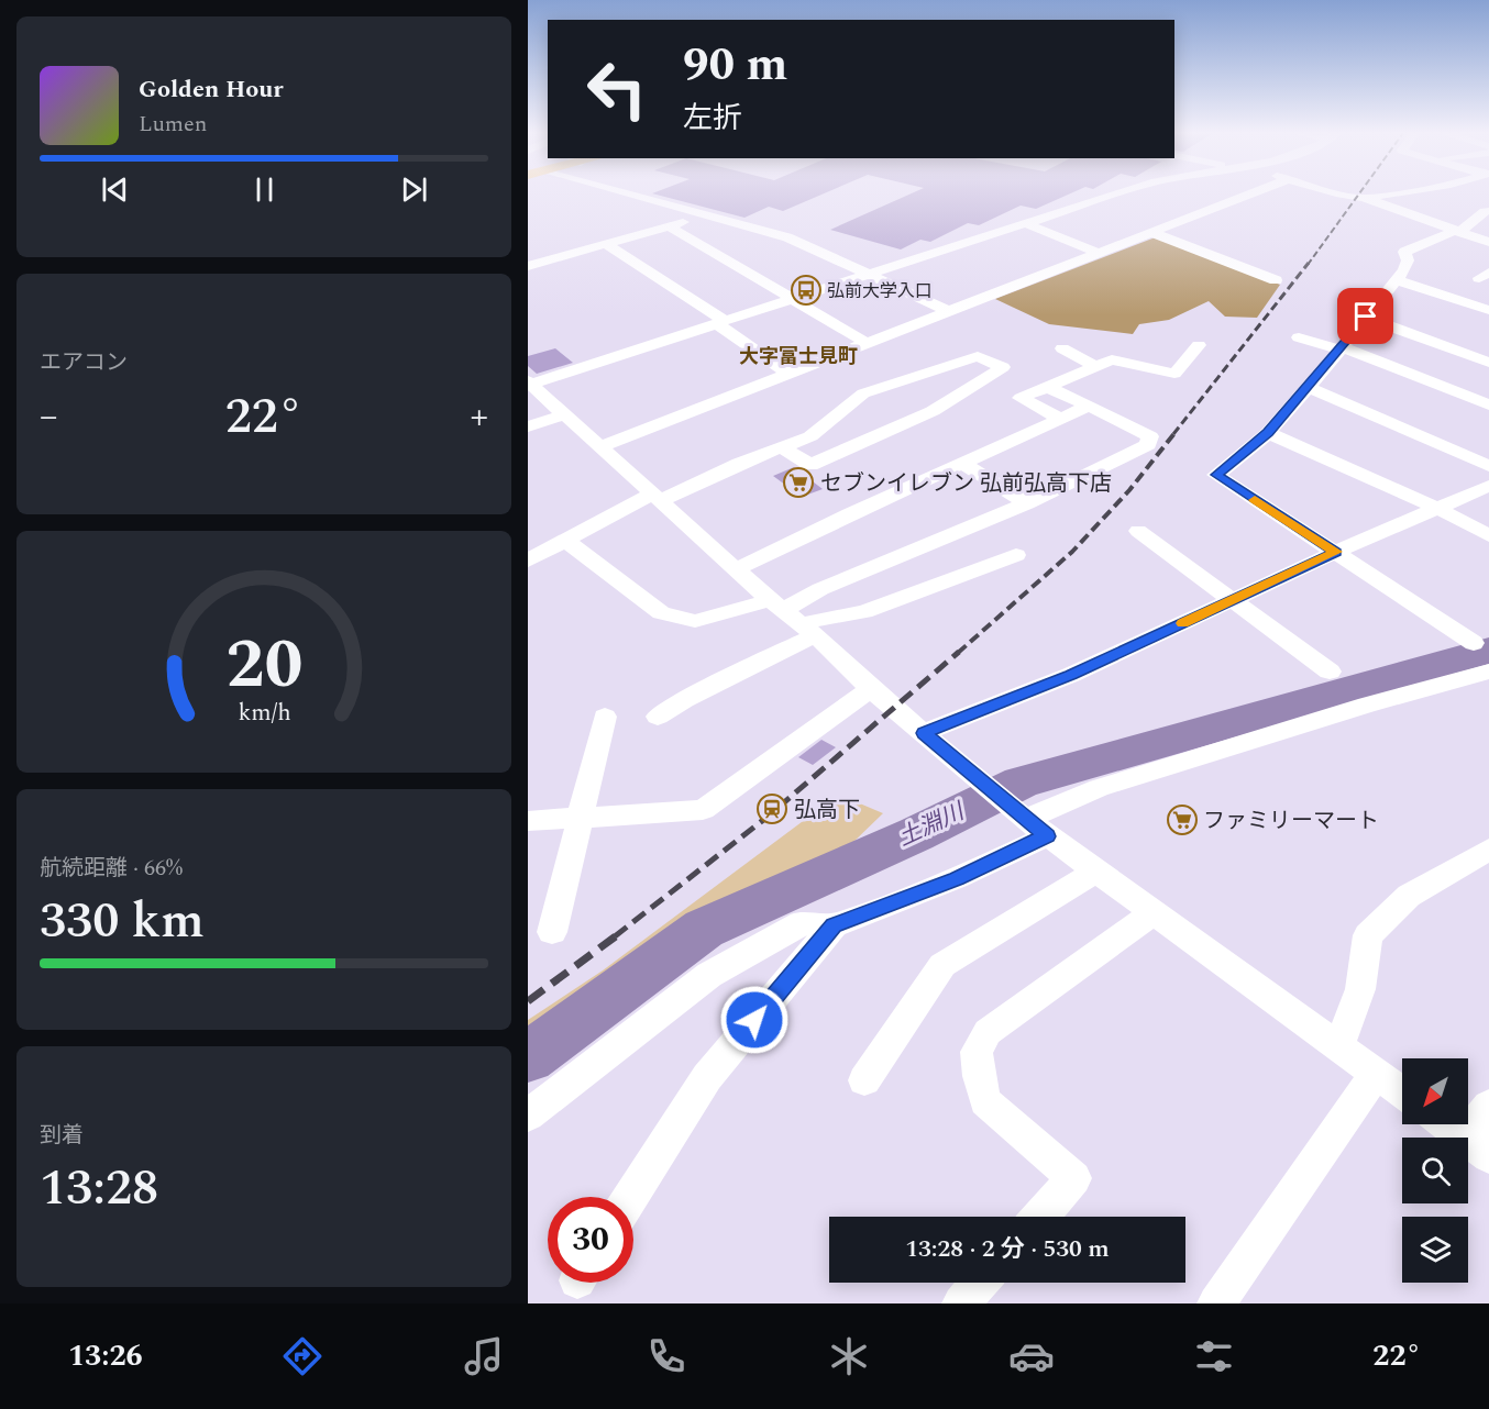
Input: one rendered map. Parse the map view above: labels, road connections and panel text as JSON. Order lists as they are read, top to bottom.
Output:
{
  "districts": ["大字富士見町"],
  "water": ["土淵川"],
  "places": {
    "bus stop": ["弘前大学入口"],
    "supermarket": ["セブンイレブン 弘前弘高下店", "ファミリーマート"],
    "station": ["弘高下"]
  },
  "north": "bottom left",
  "page": {
    "turn": ["90 m", "左折"],
    "song": ["Golden Hour", "Lumen"],
    "tile": [
      "エアコン",
      ["航続距離 · 66%", "330 km"],
      ["到着", "13:28"]
    ],
    "heat": ["−", "22°", "+"],
    "limit": "30",
    "trip": "13:28 · 2 分 · 530 m",
    "tabs": ["13:26", "22°"],
    "gauge": ["20", "km/h"]
  }
}
